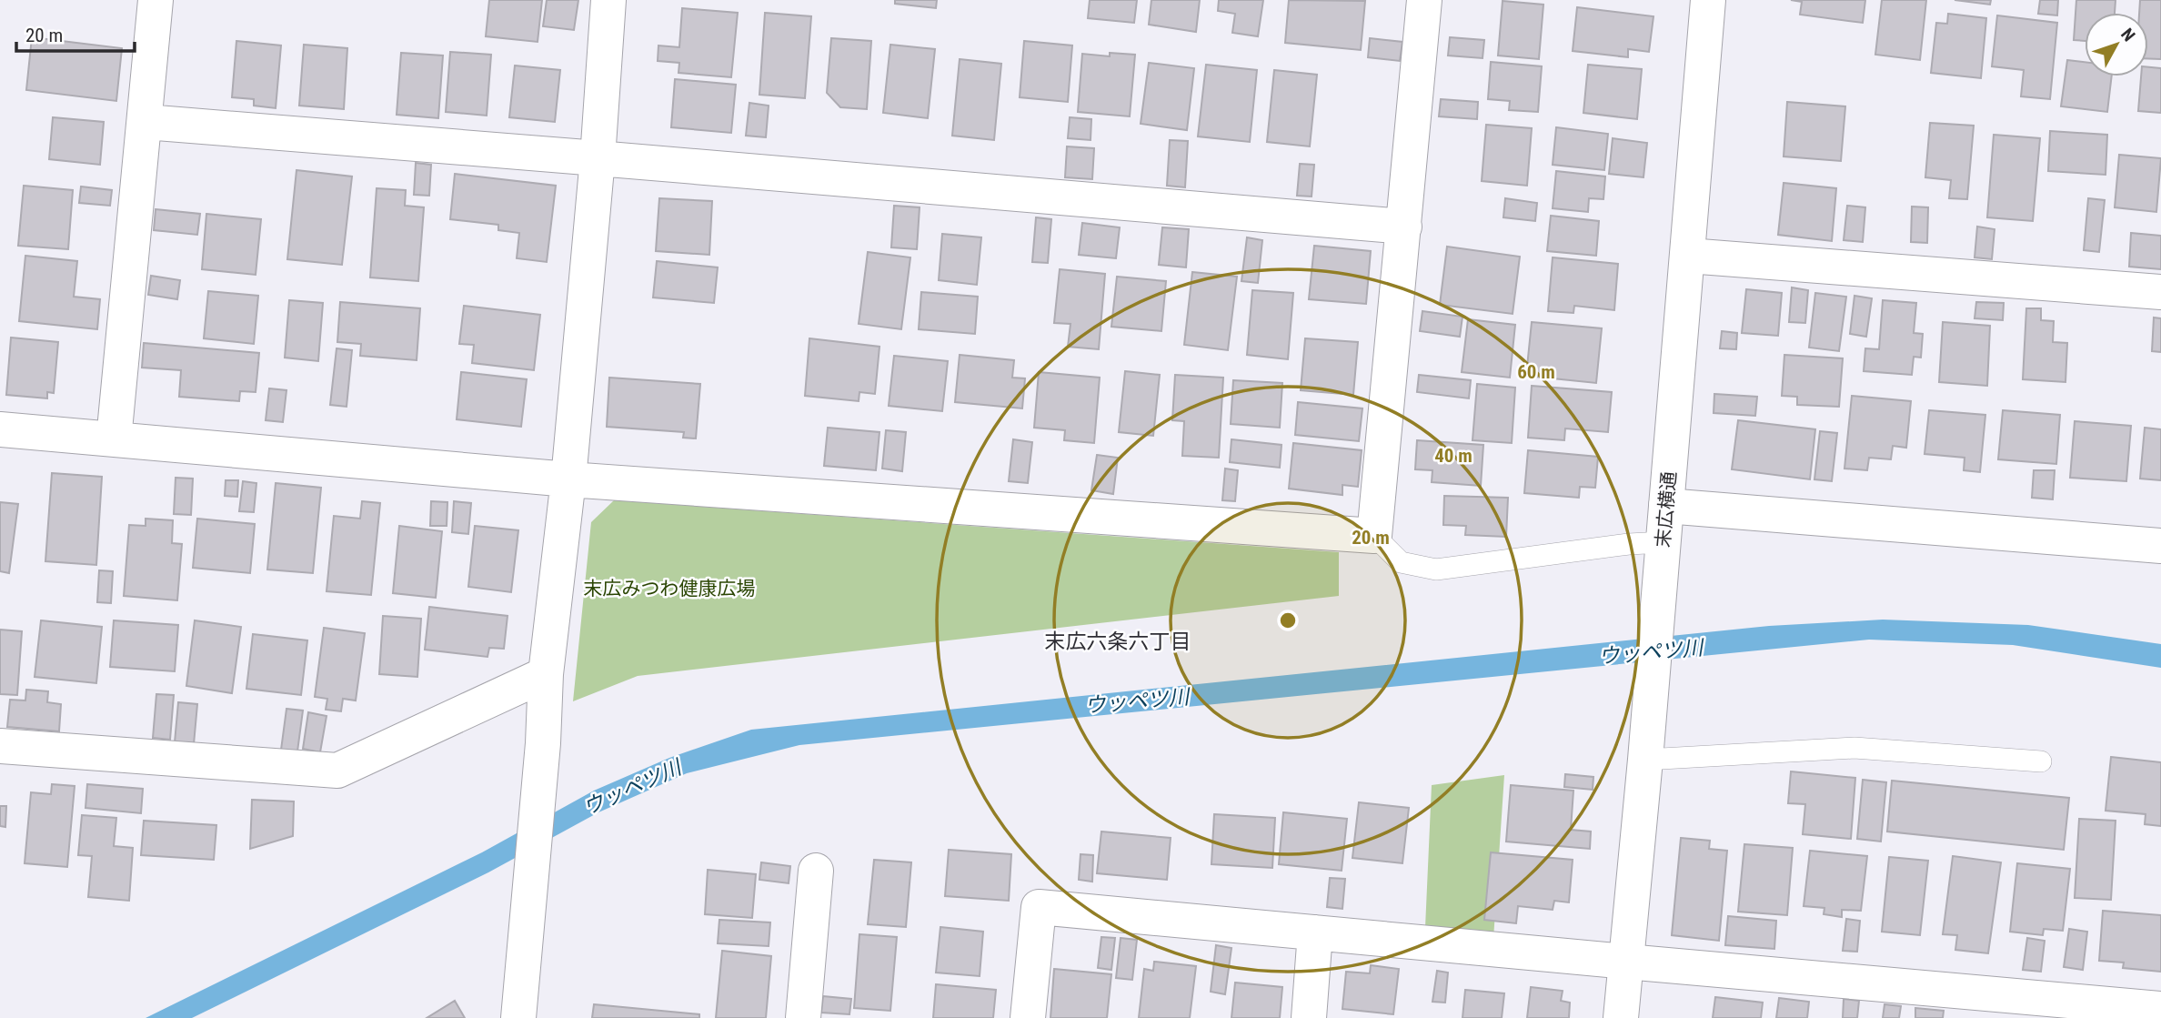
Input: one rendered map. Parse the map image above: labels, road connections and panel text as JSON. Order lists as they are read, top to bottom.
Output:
{
  "streets": {
    "street": ["末広横通"]
  },
  "districts": ["末広六条六丁目"],
  "water": ["ウッペツ川"],
  "parks": ["末広みつわ健康広場"],
  "scale_bar": "20 m",
  "north": "top right",
  "rings": ["60 m", "40 m", "20 m"]
}
